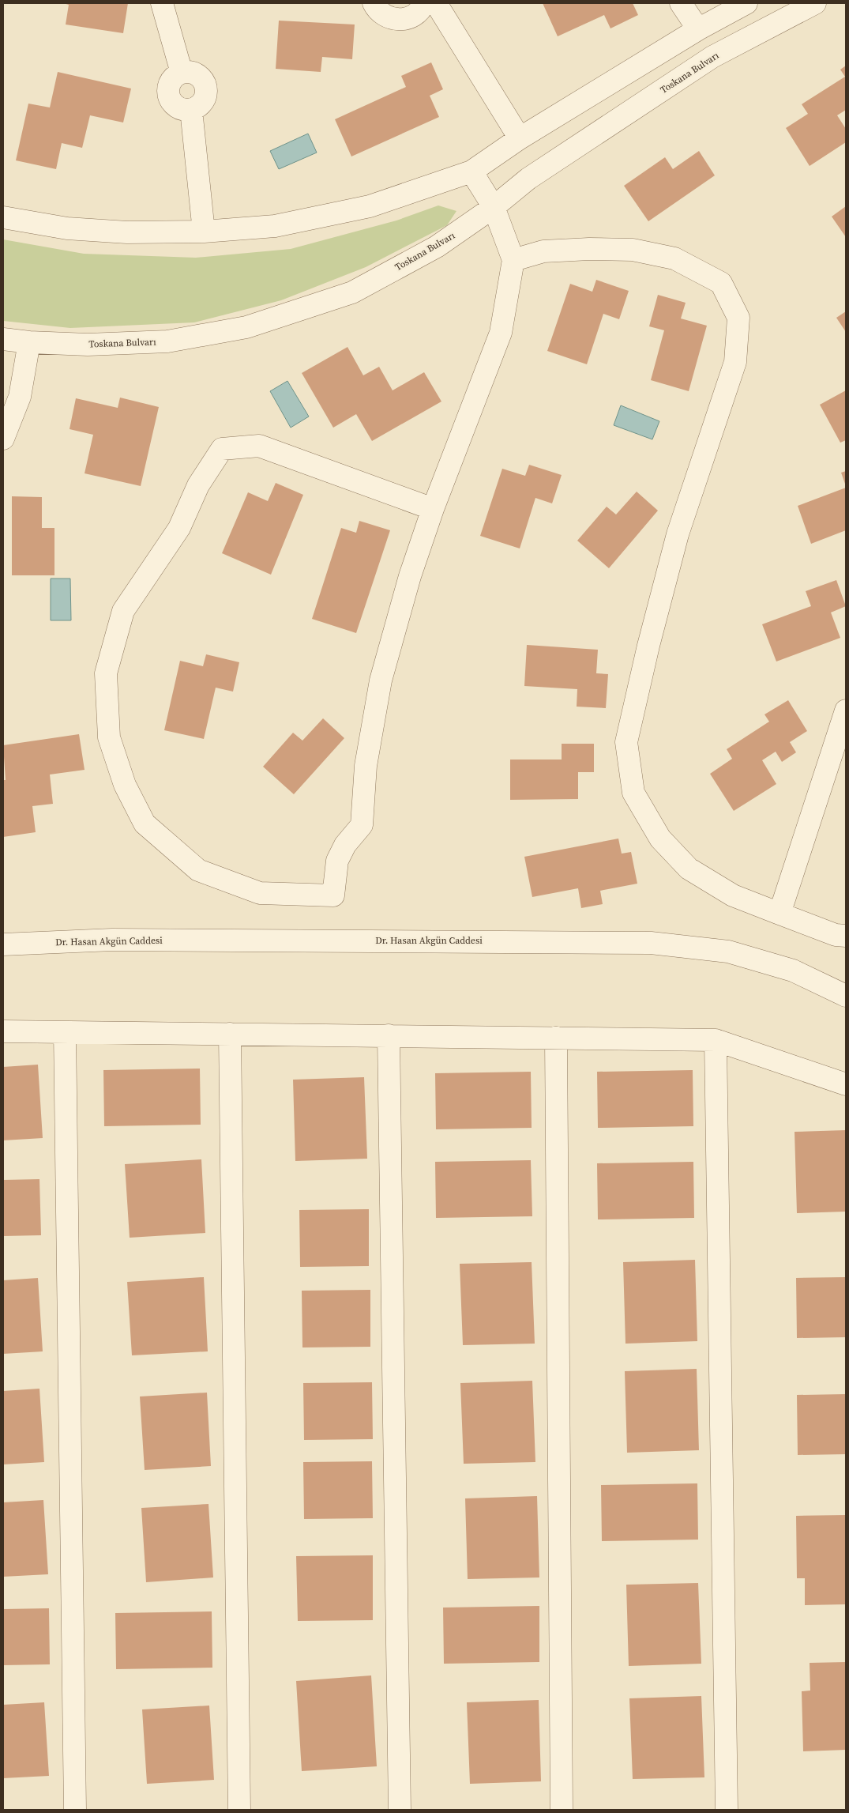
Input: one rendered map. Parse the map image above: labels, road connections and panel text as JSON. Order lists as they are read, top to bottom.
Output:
{
  "streets": {
    "street": ["Toskana Bulvarı", "Dr. Hasan Akgün Caddesi"]
  }
}
